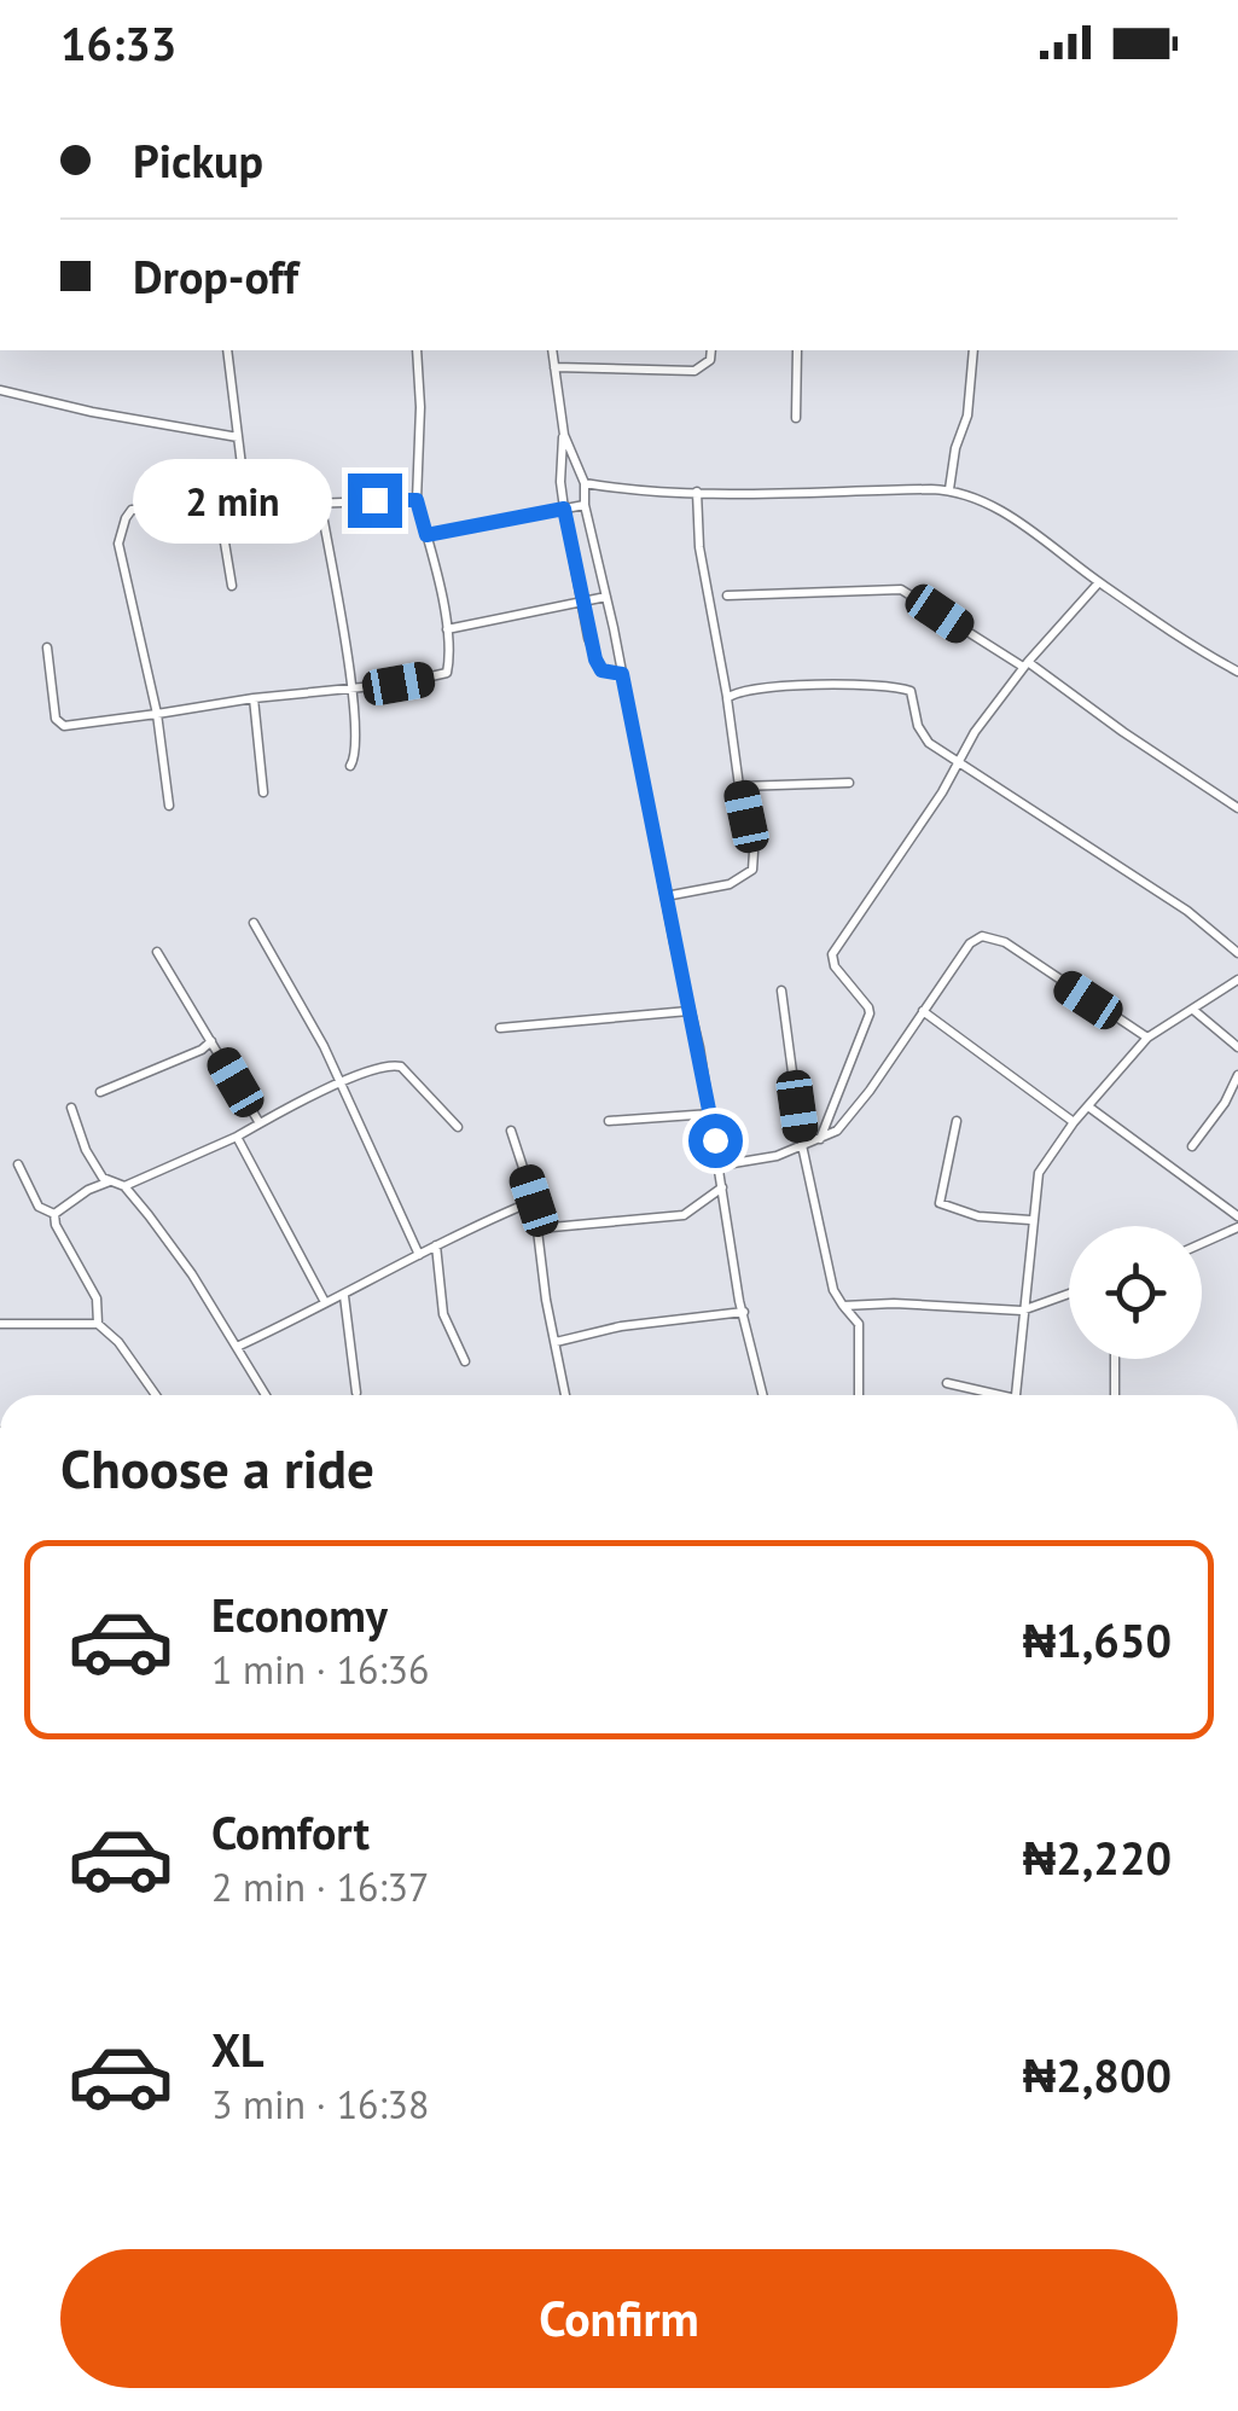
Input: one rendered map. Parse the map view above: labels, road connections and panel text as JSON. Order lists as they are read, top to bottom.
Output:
{
  "page": {
    "status": "16:33",
    "banner": ["Pickup", "Drop-off"],
    "bubble": "2 min",
    "heading": "Choose a ride",
    "list": [
      {
        "name": "Economy",
        "note": "1 min · 16:36",
        "value": "₦1,650"
      },
      {
        "name": "Comfort",
        "note": "2 min · 16:37",
        "value": "₦2,220"
      },
      {
        "name": "XL",
        "note": "3 min · 16:38",
        "value": "₦2,800"
      }
    ],
    "buttons": "Confirm"
  }
}
